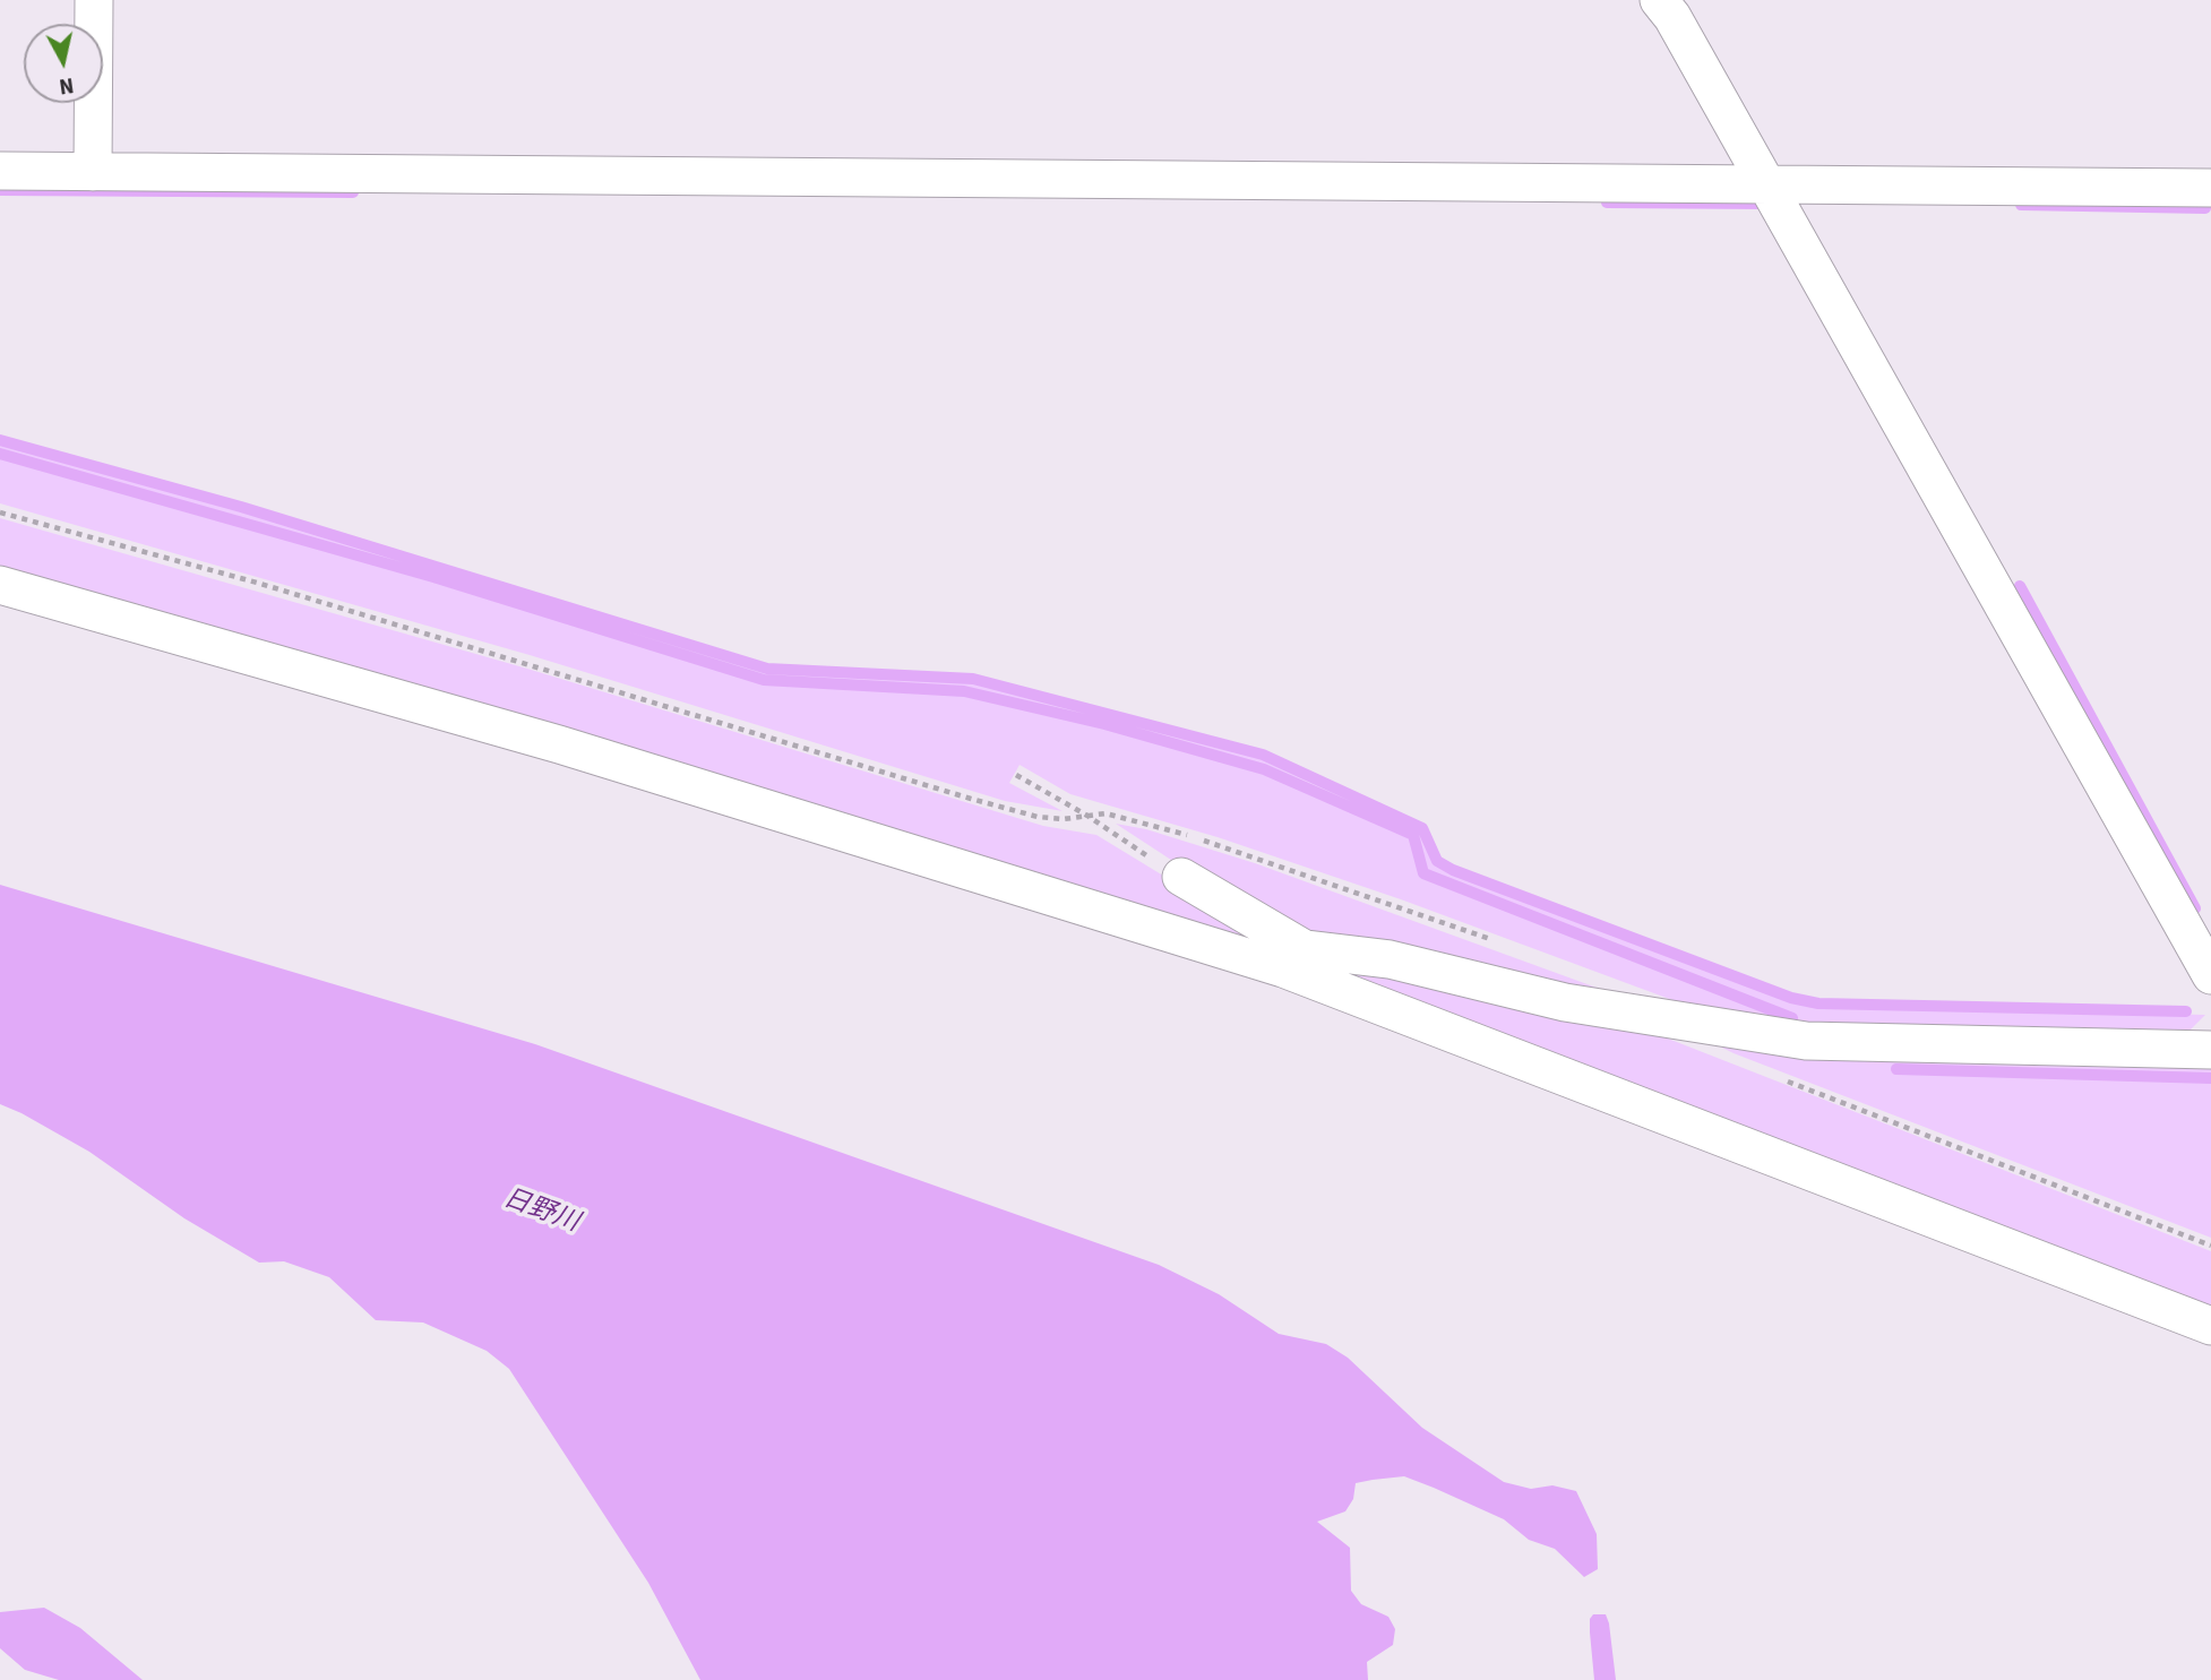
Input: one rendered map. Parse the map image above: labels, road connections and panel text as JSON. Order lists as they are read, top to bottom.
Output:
{
  "water": ["日野川"],
  "north": "bottom"
}
